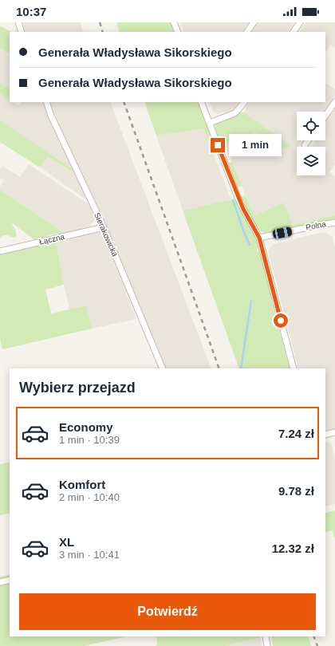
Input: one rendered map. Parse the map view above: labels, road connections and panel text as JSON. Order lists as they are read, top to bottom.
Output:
{
  "streets": {
    "street": ["Polna", "Sierakowicka", "Łączna"]
  },
  "crossings": [
    ["Sierakowicka", "Łączna"]
  ],
  "page": {
    "status": "10:37",
    "banner": ["Generała Władysława Sikorskiego", "Generała Władysława Sikorskiego"],
    "bubble": "1 min",
    "heading": "Wybierz przejazd",
    "list": [
      {
        "name": "Economy",
        "note": "1 min · 10:39",
        "value": "7.24 zł"
      },
      {
        "name": "Komfort",
        "note": "2 min · 10:40",
        "value": "9.78 zł"
      },
      {
        "name": "XL",
        "note": "3 min · 10:41",
        "value": "12.32 zł"
      }
    ],
    "buttons": "Potwierdź"
  }
}
